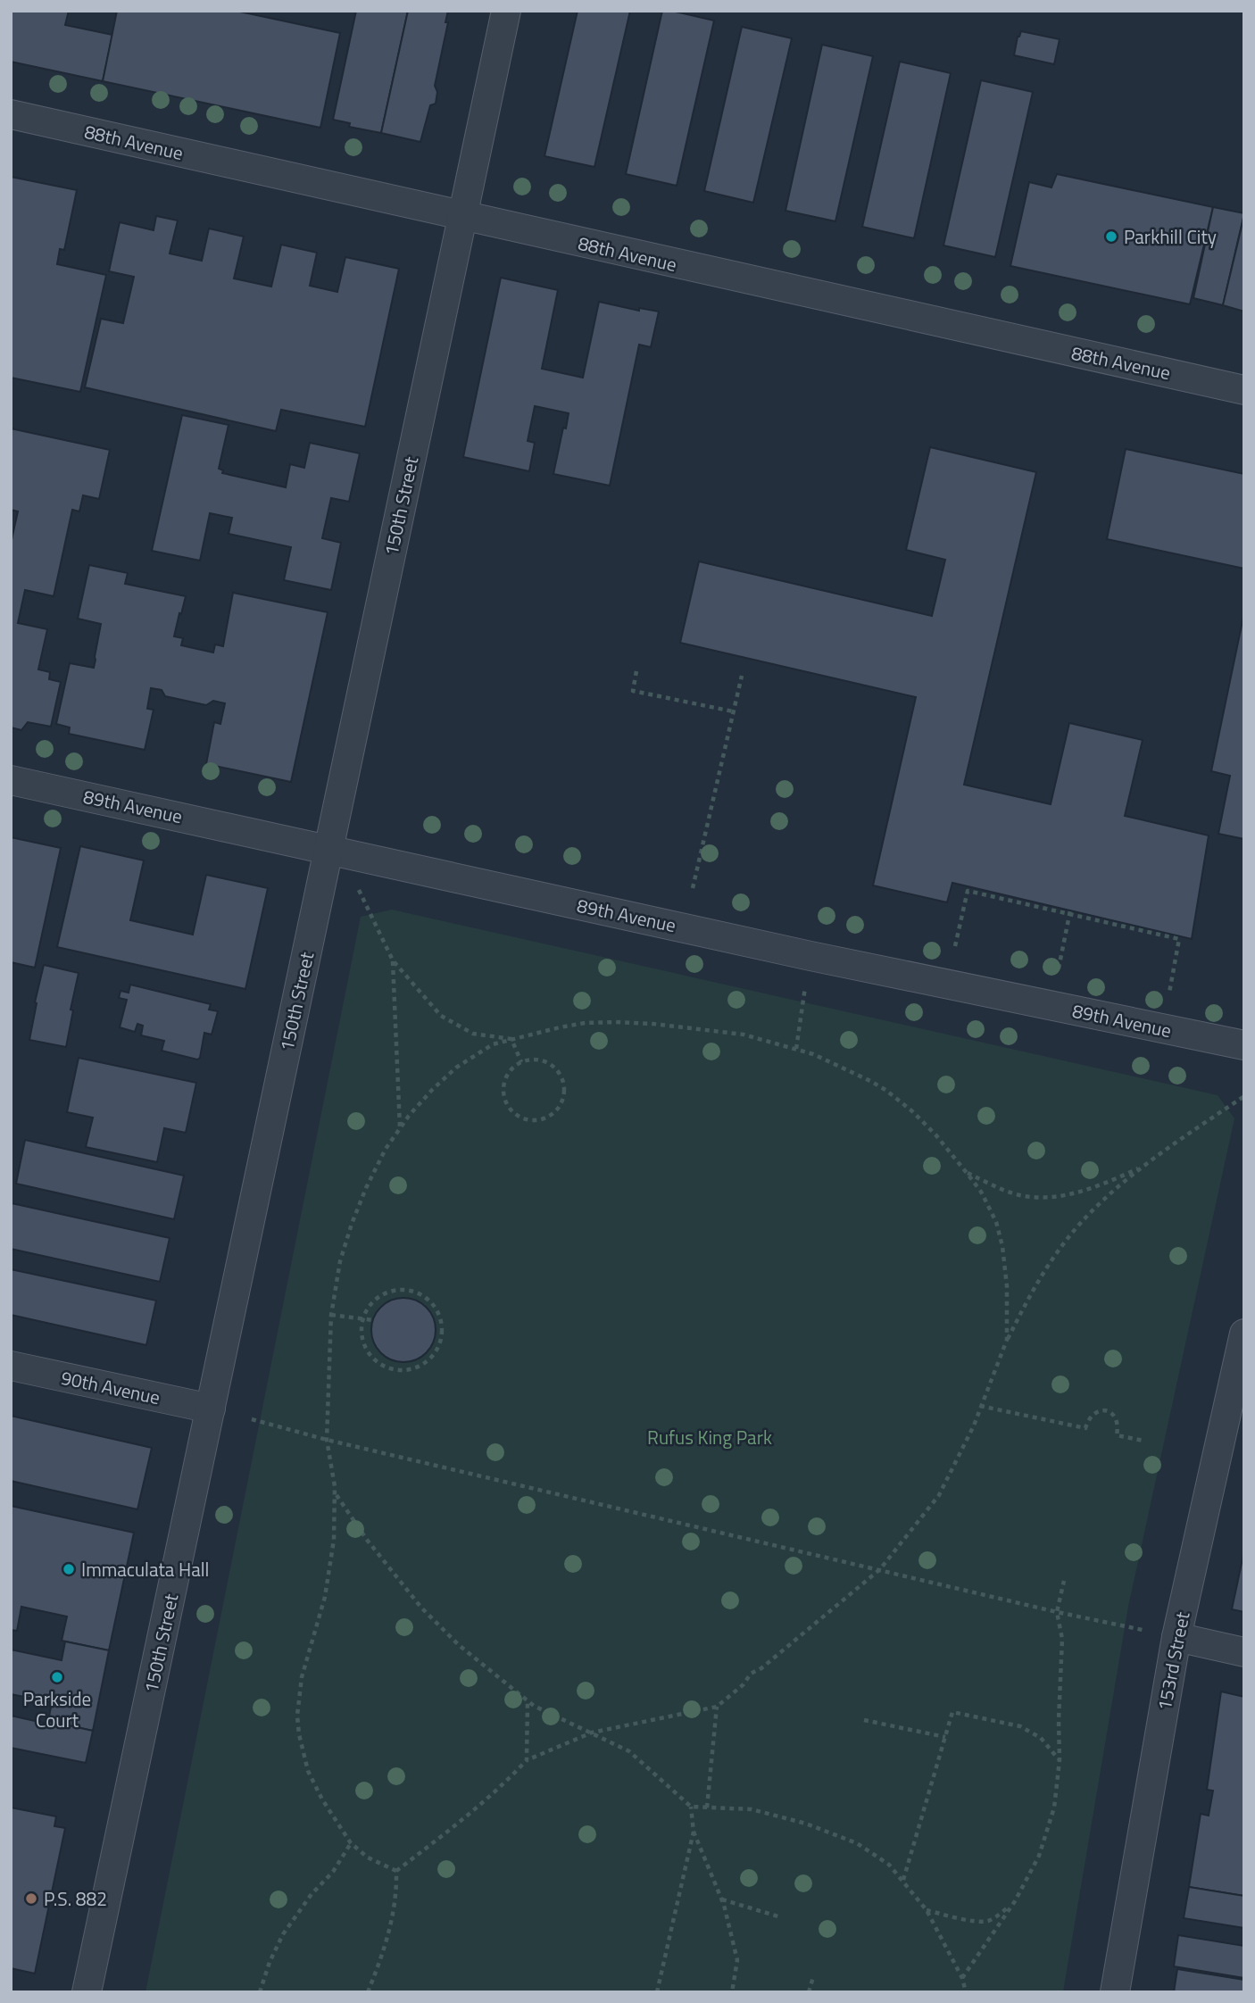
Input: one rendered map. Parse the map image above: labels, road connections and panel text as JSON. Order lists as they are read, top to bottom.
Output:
{
  "streets": {
    "street": [
      "88th Avenue",
      "150th Street",
      "89th Avenue",
      "90th Avenue",
      "153rd Street"
    ]
  },
  "crossings": [
    ["88th Avenue", "150th Street"],
    ["150th Street", "89th Avenue"],
    ["150th Street", "90th Avenue"]
  ],
  "parks": ["Rufus King Park"],
  "places": [
    "Parkhill City",
    "Immaculata Hall",
    "Parkside Court",
    "P.S. 882"
  ]
}
